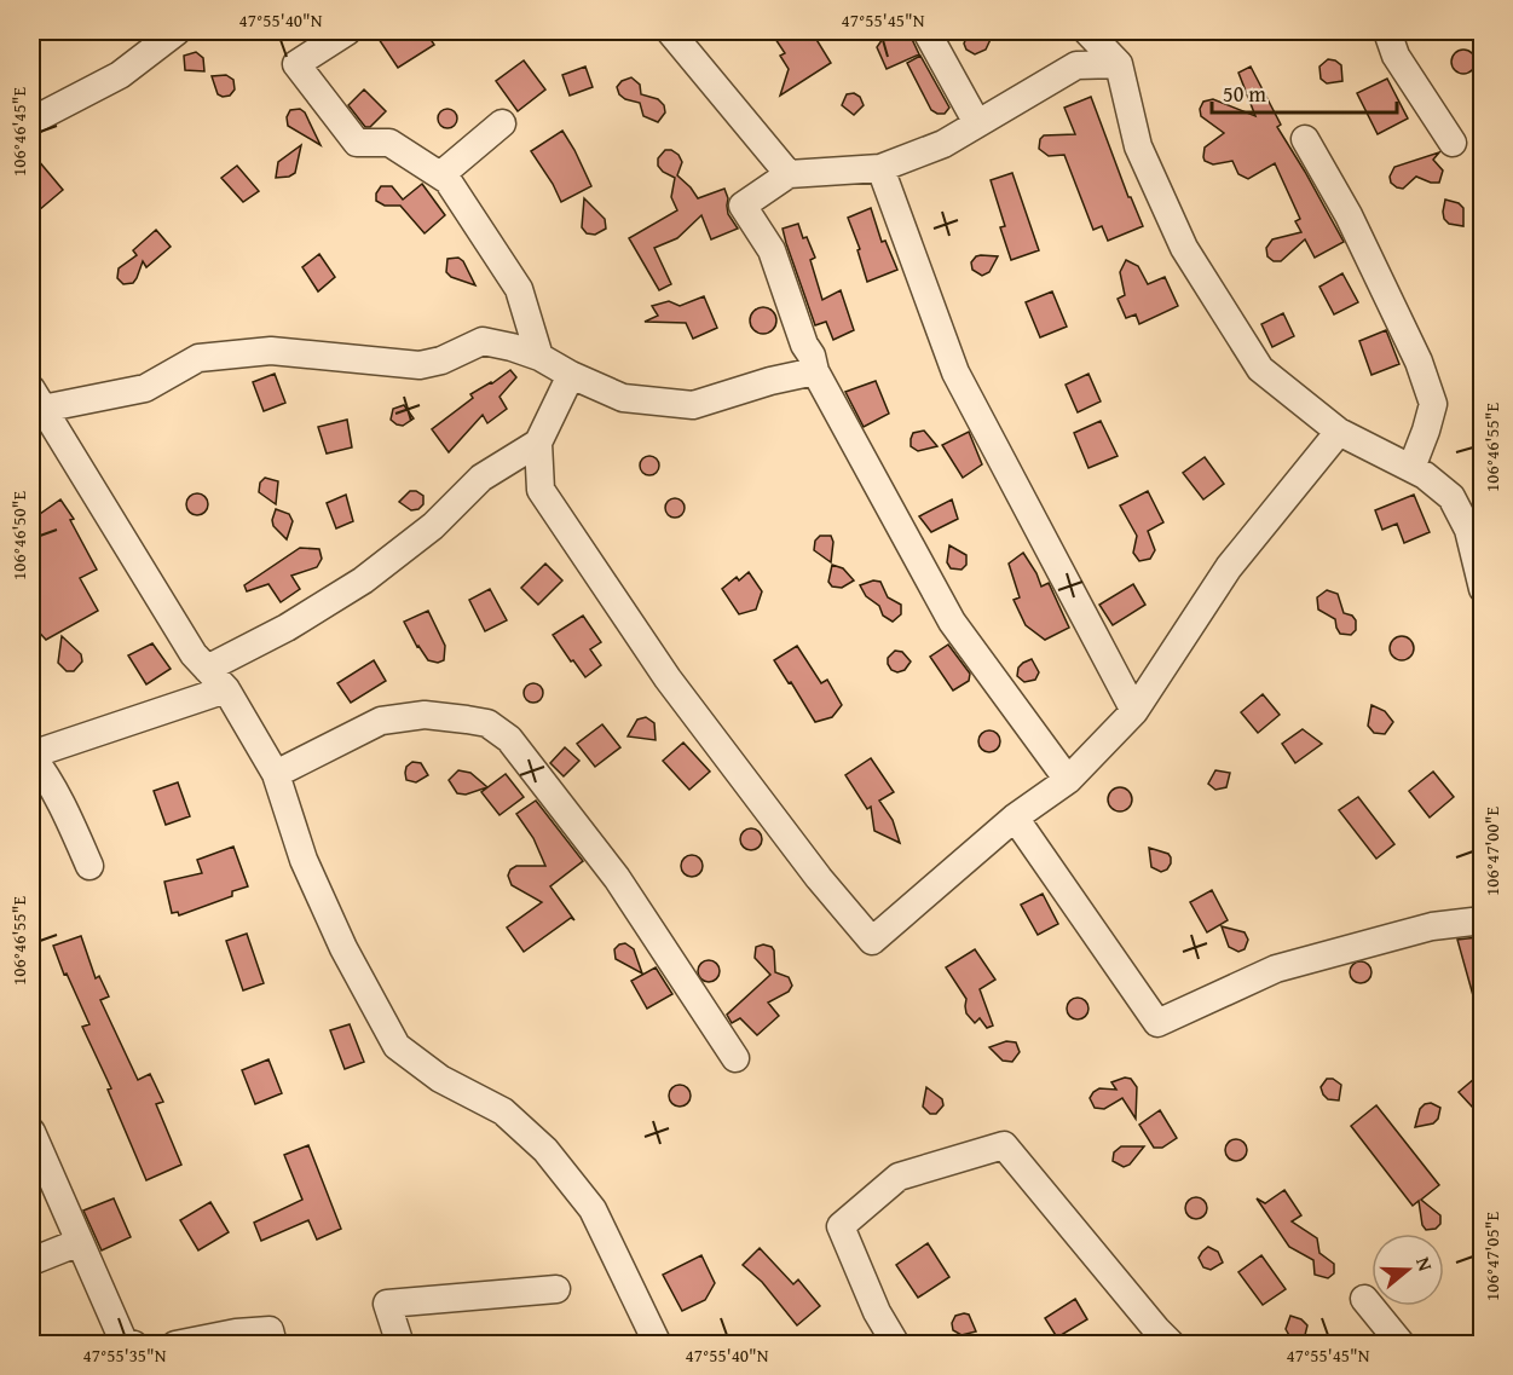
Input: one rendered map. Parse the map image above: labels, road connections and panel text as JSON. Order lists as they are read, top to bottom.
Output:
{
  "scale_bar": "50 m",
  "north": "right",
  "coordinates": [
    "47°55'40\"N",
    "47°55'45\"N",
    "106°46'45\"E",
    "106°46'55\"E",
    "106°46'50\"E",
    "106°47'00\"E",
    "106°47'05\"E",
    "47°55'35\"N"
  ]
}
